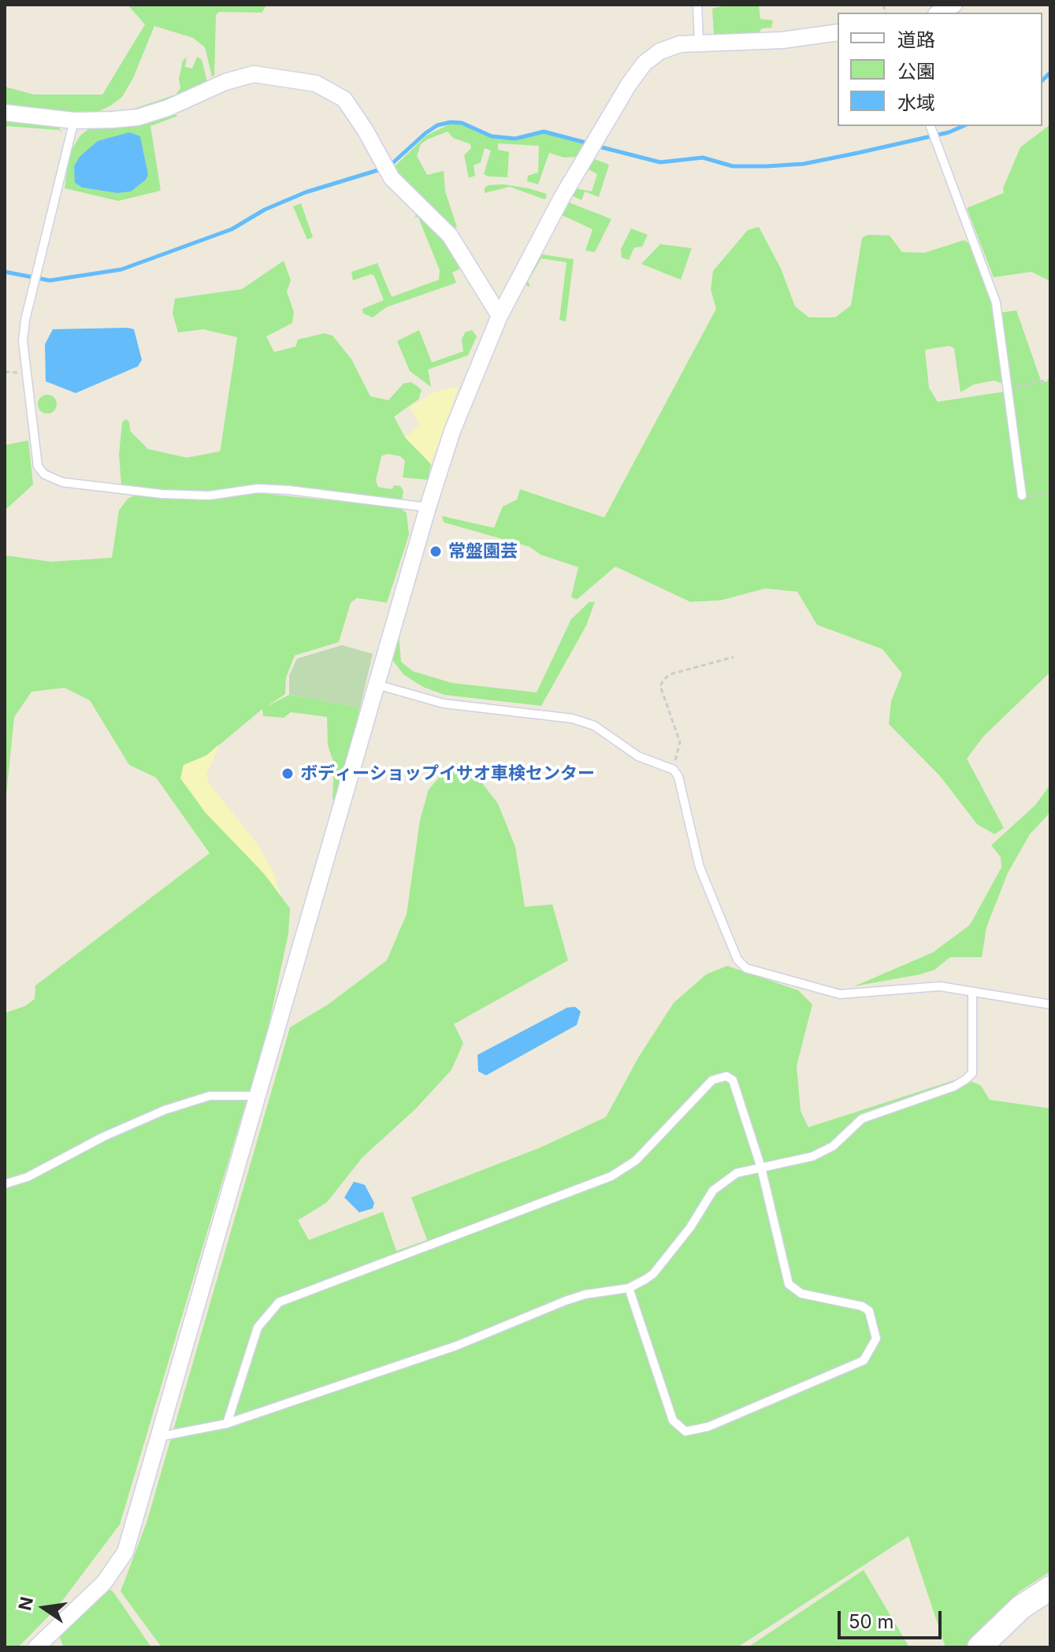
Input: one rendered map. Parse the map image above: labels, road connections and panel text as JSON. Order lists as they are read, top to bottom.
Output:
{
  "places": ["常盤園芸", "ボディーショップイサオ車検センター"],
  "legend": ["道路", "公園", "水域"],
  "scale_bar": "50 m",
  "north": "left"
}
